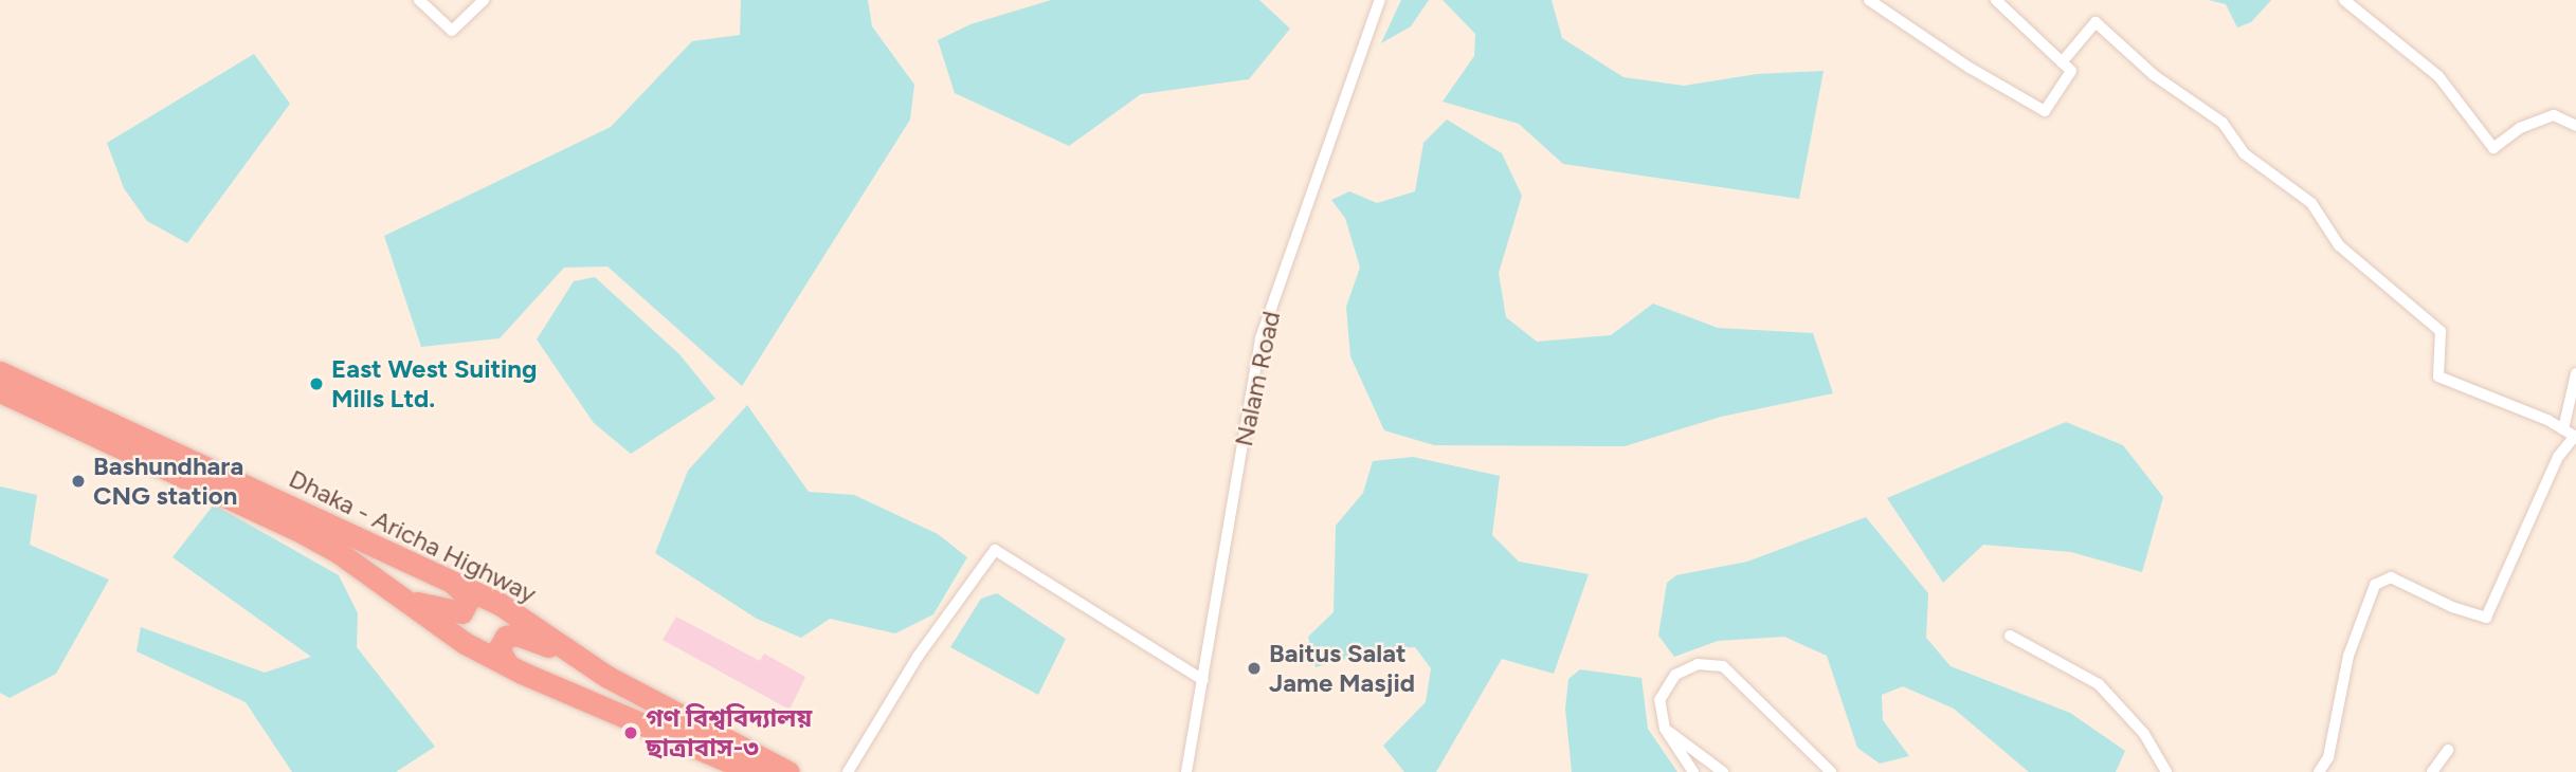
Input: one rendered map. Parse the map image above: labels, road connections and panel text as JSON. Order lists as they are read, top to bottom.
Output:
{
  "streets": {
    "highway": ["Dhaka - Aricha Highway"],
    "street": ["Nalam Road"]
  },
  "places": [
    "East West Suiting Mills Ltd.",
    "Bashundhara CNG station",
    "Baitus Salat Jame Masjid",
    "গণ বিশ্ববিদ্যালয় ছাত্রাবাস-৩"
  ]
}
